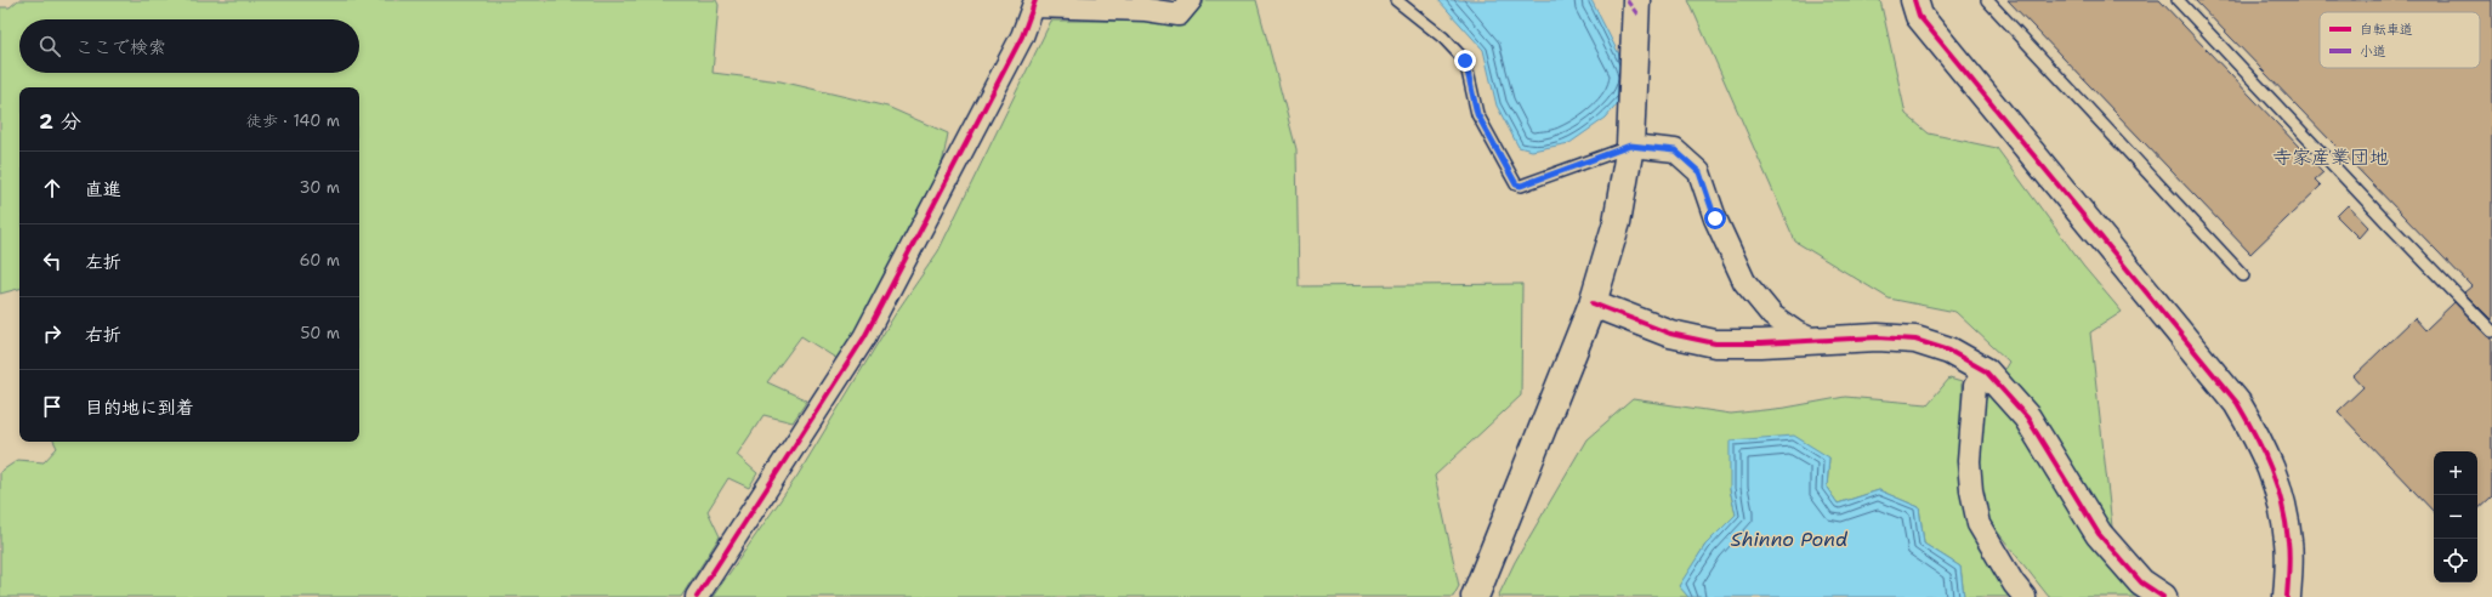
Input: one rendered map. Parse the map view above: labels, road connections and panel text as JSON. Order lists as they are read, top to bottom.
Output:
{
  "districts": ["寺家産業団地"],
  "water": ["Shinno Pond"],
  "legend": ["自転車道", "小道"],
  "page": {
    "search": "ここで検索",
    "heading": ["2 分", "徒歩 · 140 m"],
    "list": [
      ["直進", "30 m"],
      ["左折", "60 m"],
      ["右折", "50 m"],
      "目的地に到着"
    ],
    "map_buttons": ["+", "−"]
  }
}
